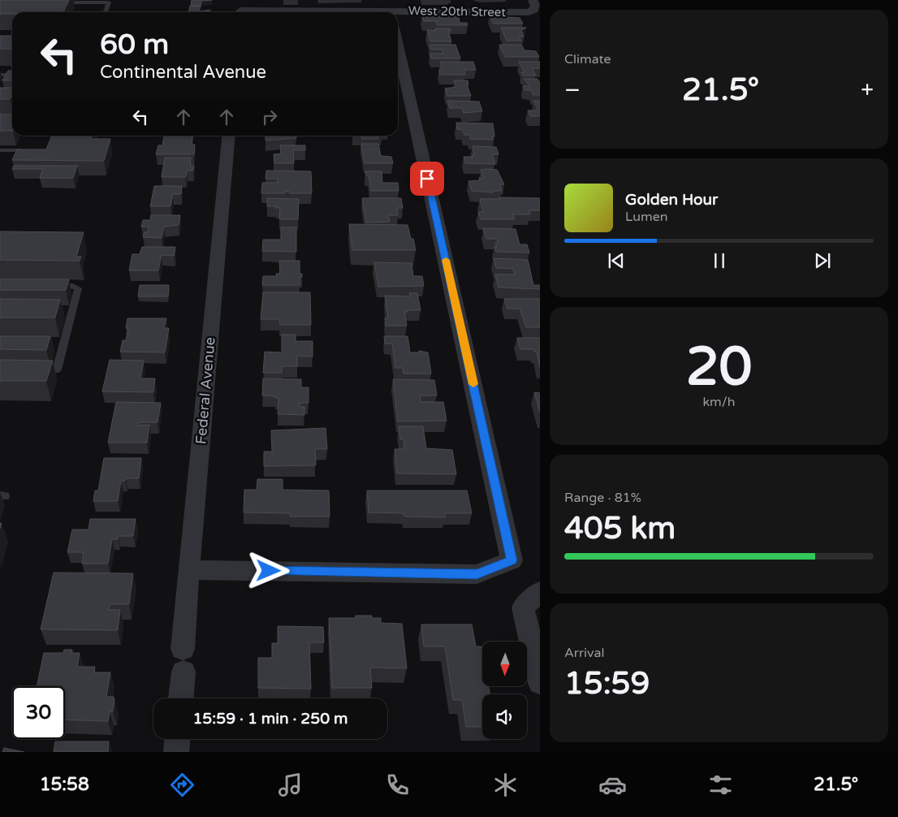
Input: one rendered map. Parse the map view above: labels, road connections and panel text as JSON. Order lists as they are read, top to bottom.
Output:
{
  "streets": {
    "street": ["West 20th Street", "Federal Avenue"]
  },
  "north": "bottom",
  "page": {
    "tile": [
      "Climate",
      ["20", "km/h"],
      ["Range · 81%", "405 km"],
      ["Arrival", "15:59"]
    ],
    "turn": ["60 m", "Continental Avenue"],
    "heat": ["−", "21.5°", "+"],
    "song": ["Golden Hour", "Lumen"],
    "limit": "30",
    "trip": "15:59 · 1 min · 250 m",
    "tabs": ["15:58", "21.5°"]
  }
}
